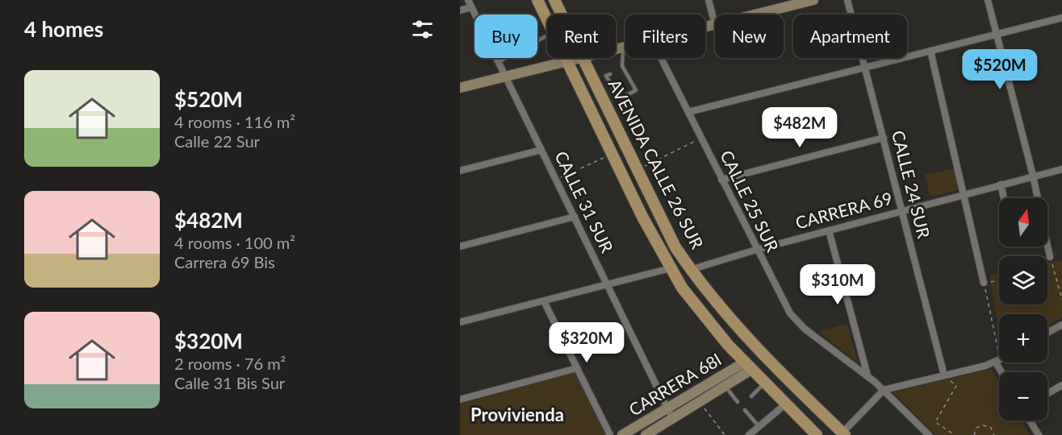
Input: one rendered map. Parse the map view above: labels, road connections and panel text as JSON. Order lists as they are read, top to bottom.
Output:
{
  "streets": {
    "main road": ["AVENIDA CALLE 26 SUR"],
    "street": [
      "CALLE 24 SUR",
      "CALLE 25 SUR",
      "CALLE 31 SUR",
      "CARRERA 69",
      "CARRERA 68I"
    ]
  },
  "crossings": [
    ["AVENIDA CALLE 26 SUR", "CARRERA 69"],
    ["AVENIDA CALLE 26 SUR", "CARRERA 68I"],
    ["CALLE 24 SUR", "CARRERA 69"],
    ["CALLE 25 SUR", "CARRERA 69"],
    ["CALLE 31 SUR", "CARRERA 68I"]
  ],
  "districts": ["Provivienda"],
  "north": "top",
  "page": {
    "heading": "4 homes",
    "chip": [
      "Buy",
      "Rent",
      "Filters",
      "New",
      "Apartment"
    ],
    "price": [
      "$520M",
      "$482M",
      "$310M",
      "$320M"
    ],
    "list": [
      {
        "name": "$520M",
        "note": "4 rooms · 116 m² · Calle 22 Sur"
      },
      {
        "name": "$482M",
        "note": "4 rooms · 100 m² · Carrera 69 Bis"
      },
      {
        "name": "$320M",
        "note": "2 rooms · 76 m² · Calle 31 Bis Sur"
      }
    ],
    "map_buttons": ["+", "−"]
  }
}
